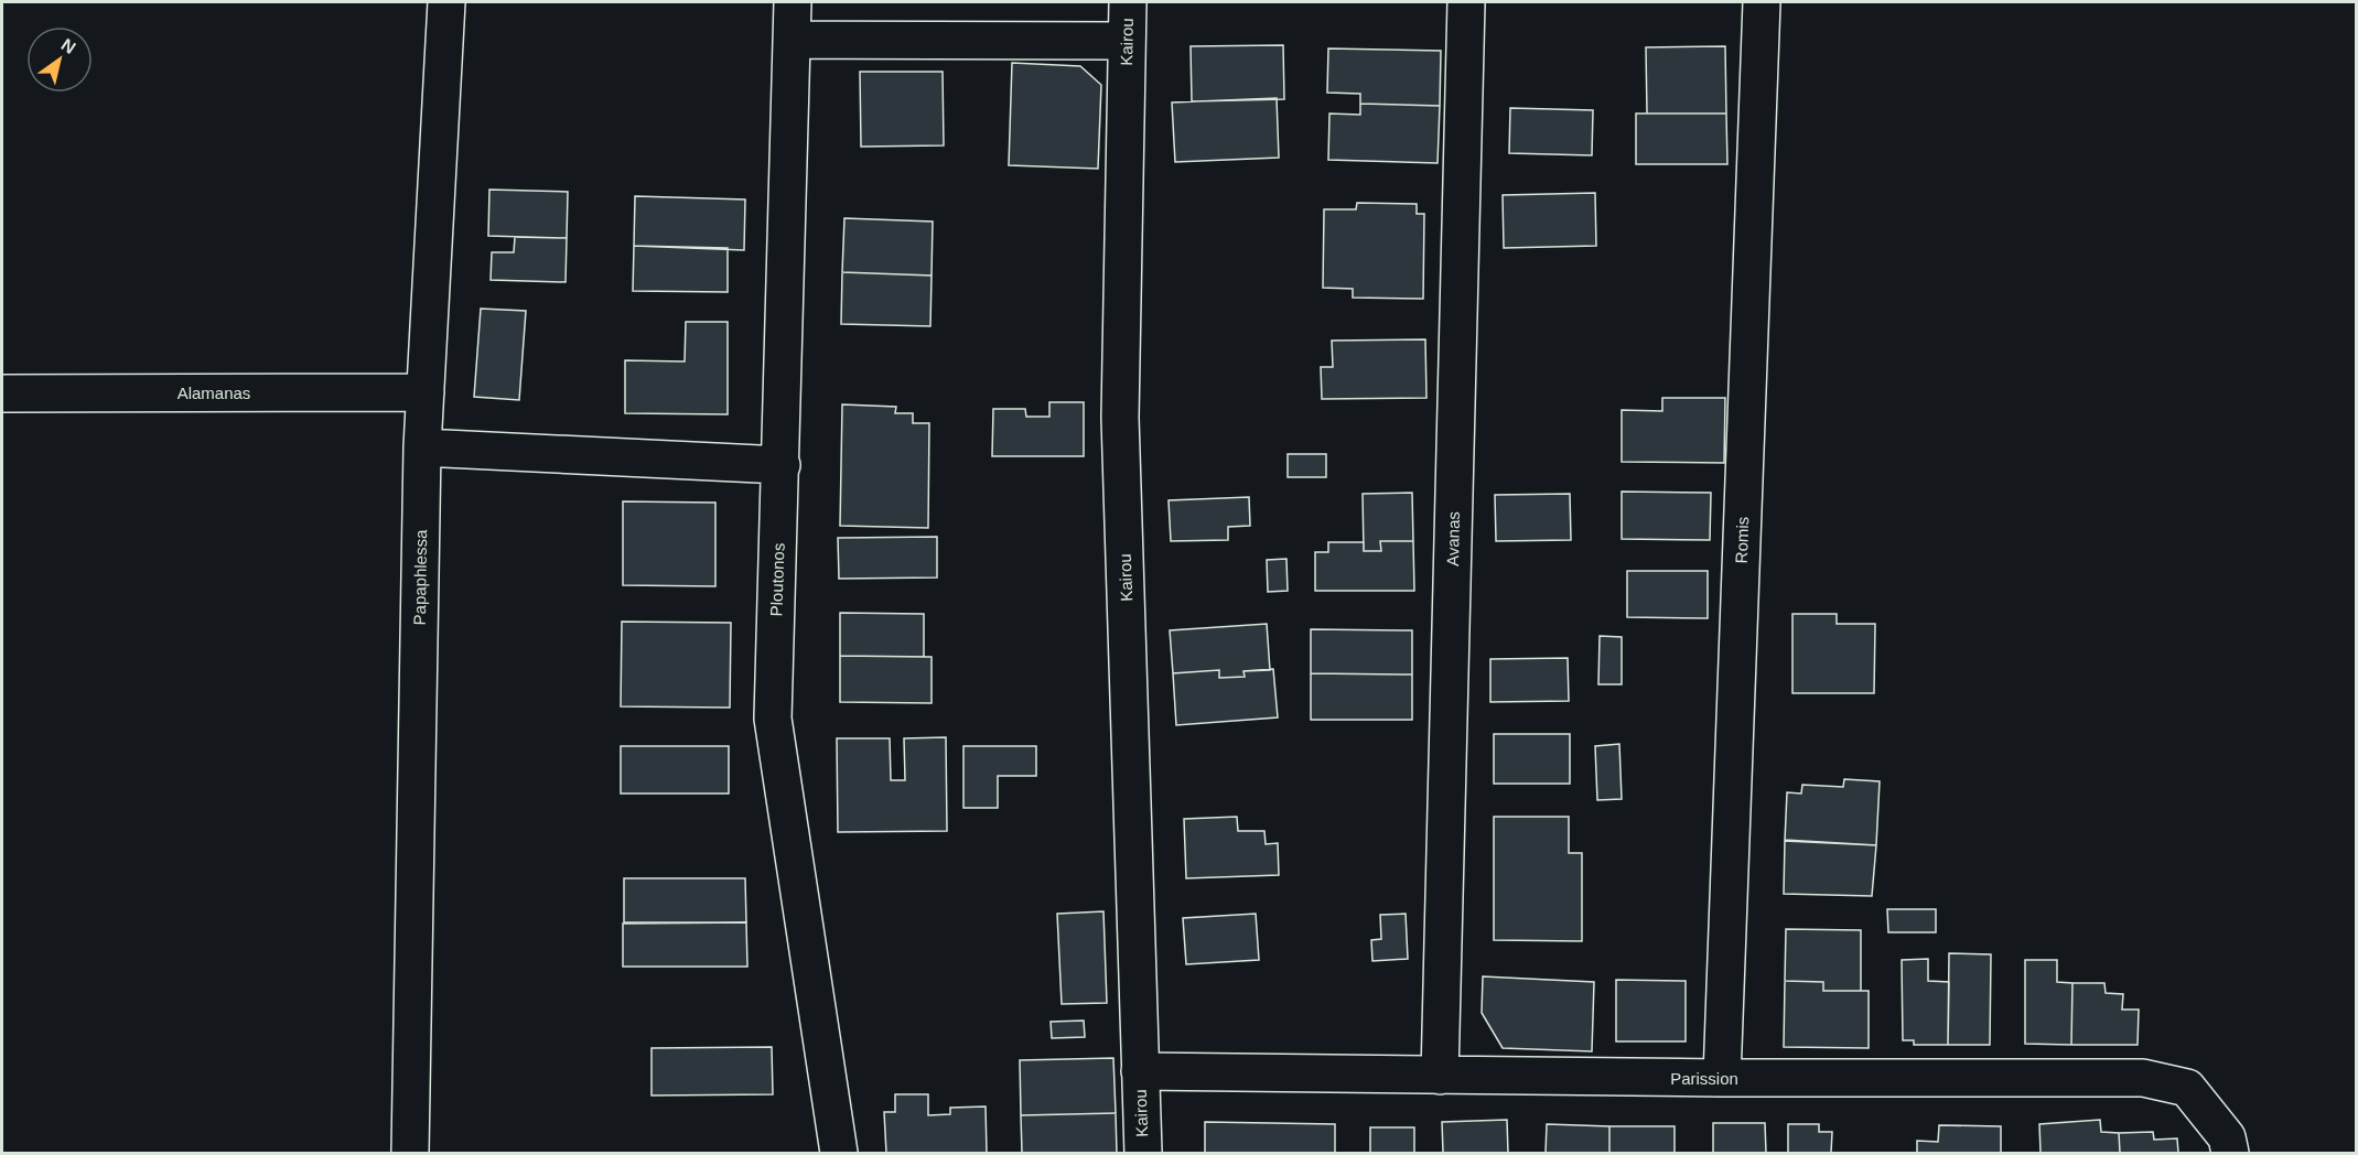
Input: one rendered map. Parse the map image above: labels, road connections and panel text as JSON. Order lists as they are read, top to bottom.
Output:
{
  "streets": {
    "street": [
      "Kairou",
      "Alamanas",
      "Avanas",
      "Romis",
      "Papaphlessa",
      "Ploutonos",
      "Parission"
    ]
  },
  "crossings": [
    ["Kairou", "Parission"],
    ["Alamanas", "Papaphlessa"],
    ["Avanas", "Parission"],
    ["Romis", "Parission"]
  ],
  "north": "top right"
}
